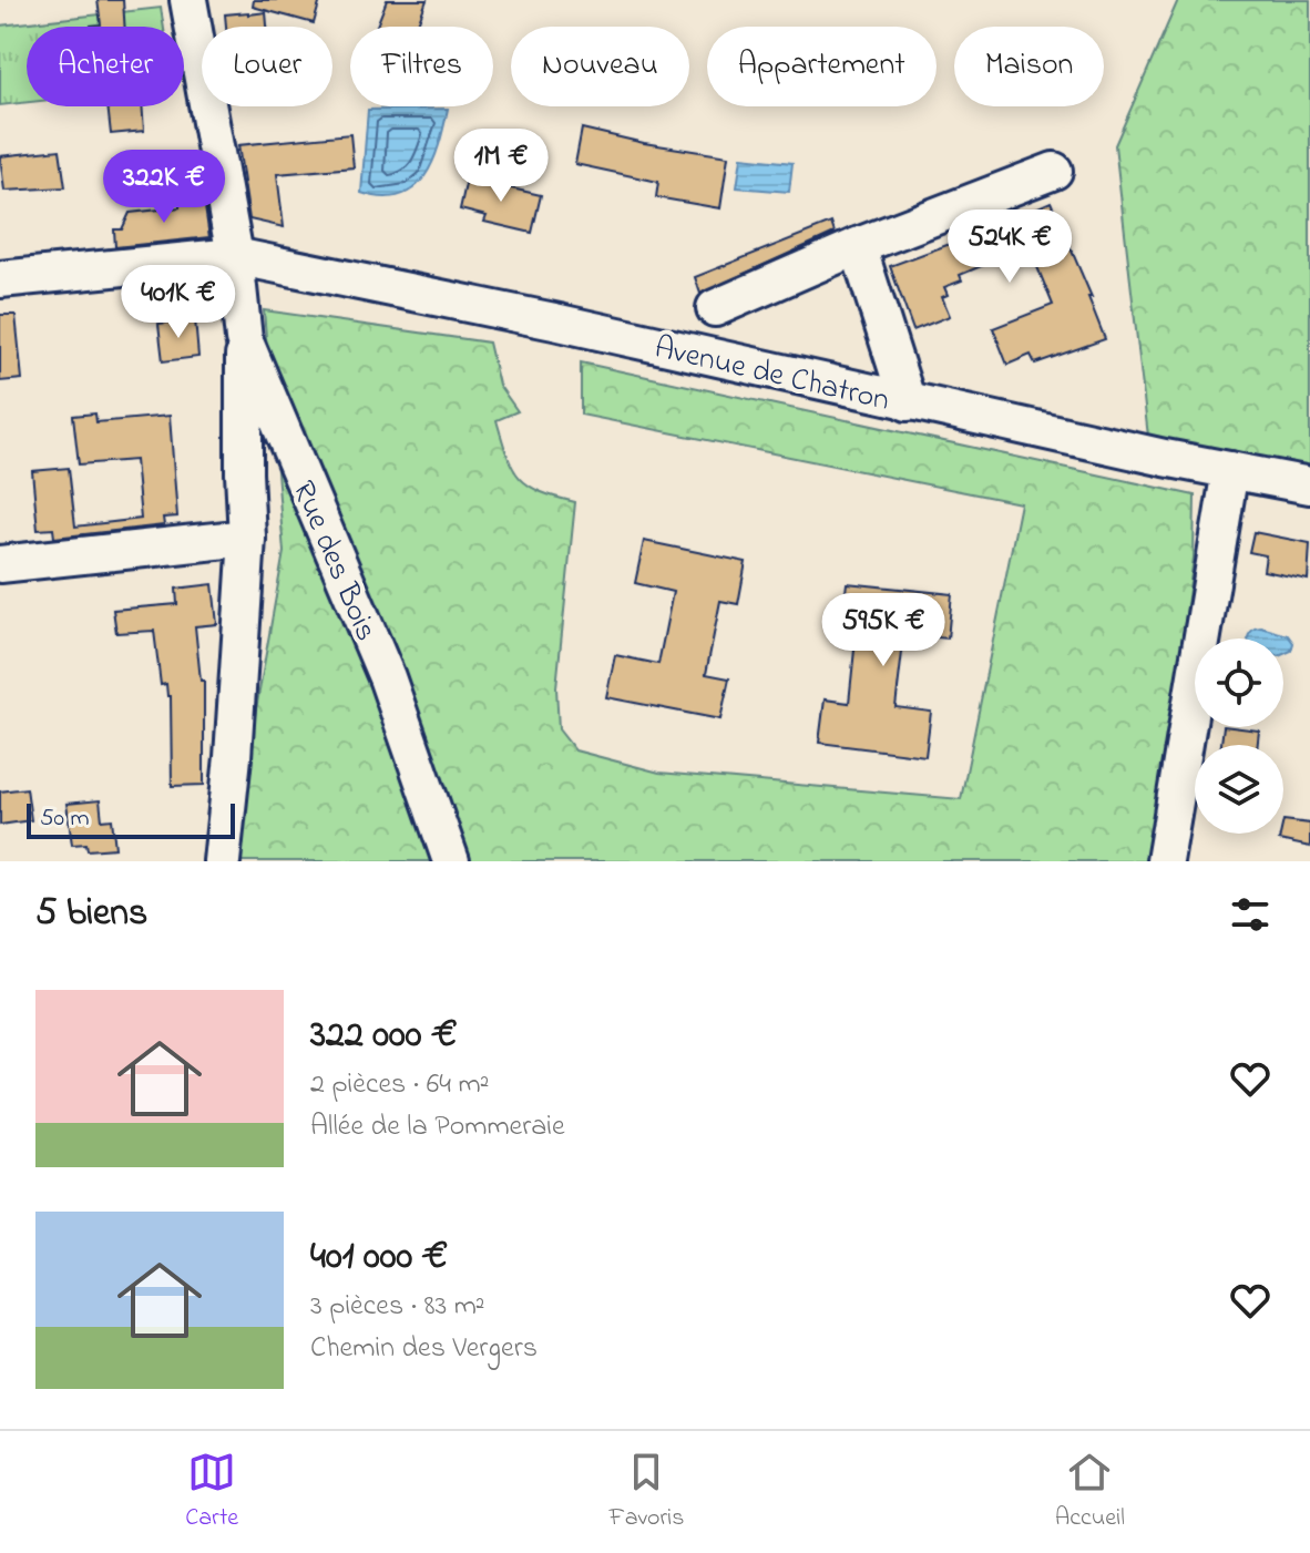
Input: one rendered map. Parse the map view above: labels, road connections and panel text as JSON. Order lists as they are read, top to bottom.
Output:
{
  "streets": {
    "street": ["Avenue de Chatron", "Rue des Bois"]
  },
  "crossings": [
    ["Avenue de Chatron", "Rue des Bois"]
  ],
  "scale_bar": "50 m",
  "page": {
    "chip": [
      "Acheter",
      "Louer",
      "Filtres",
      "Nouveau",
      "Appartement",
      "Maison"
    ],
    "price": [
      "1M €",
      "322K €",
      "524K €",
      "401K €",
      "595K €"
    ],
    "scale": "50 m",
    "heading": "5 biens",
    "list": [
      {
        "name": "322 000 €",
        "note": "2 pièces · 64 m² · Allée de la Pommeraie"
      },
      {
        "name": "401 000 €",
        "note": "3 pièces · 83 m² · Chemin des Vergers"
      }
    ],
    "tabs": ["Carte", "Favoris", "Accueil"]
  }
}
